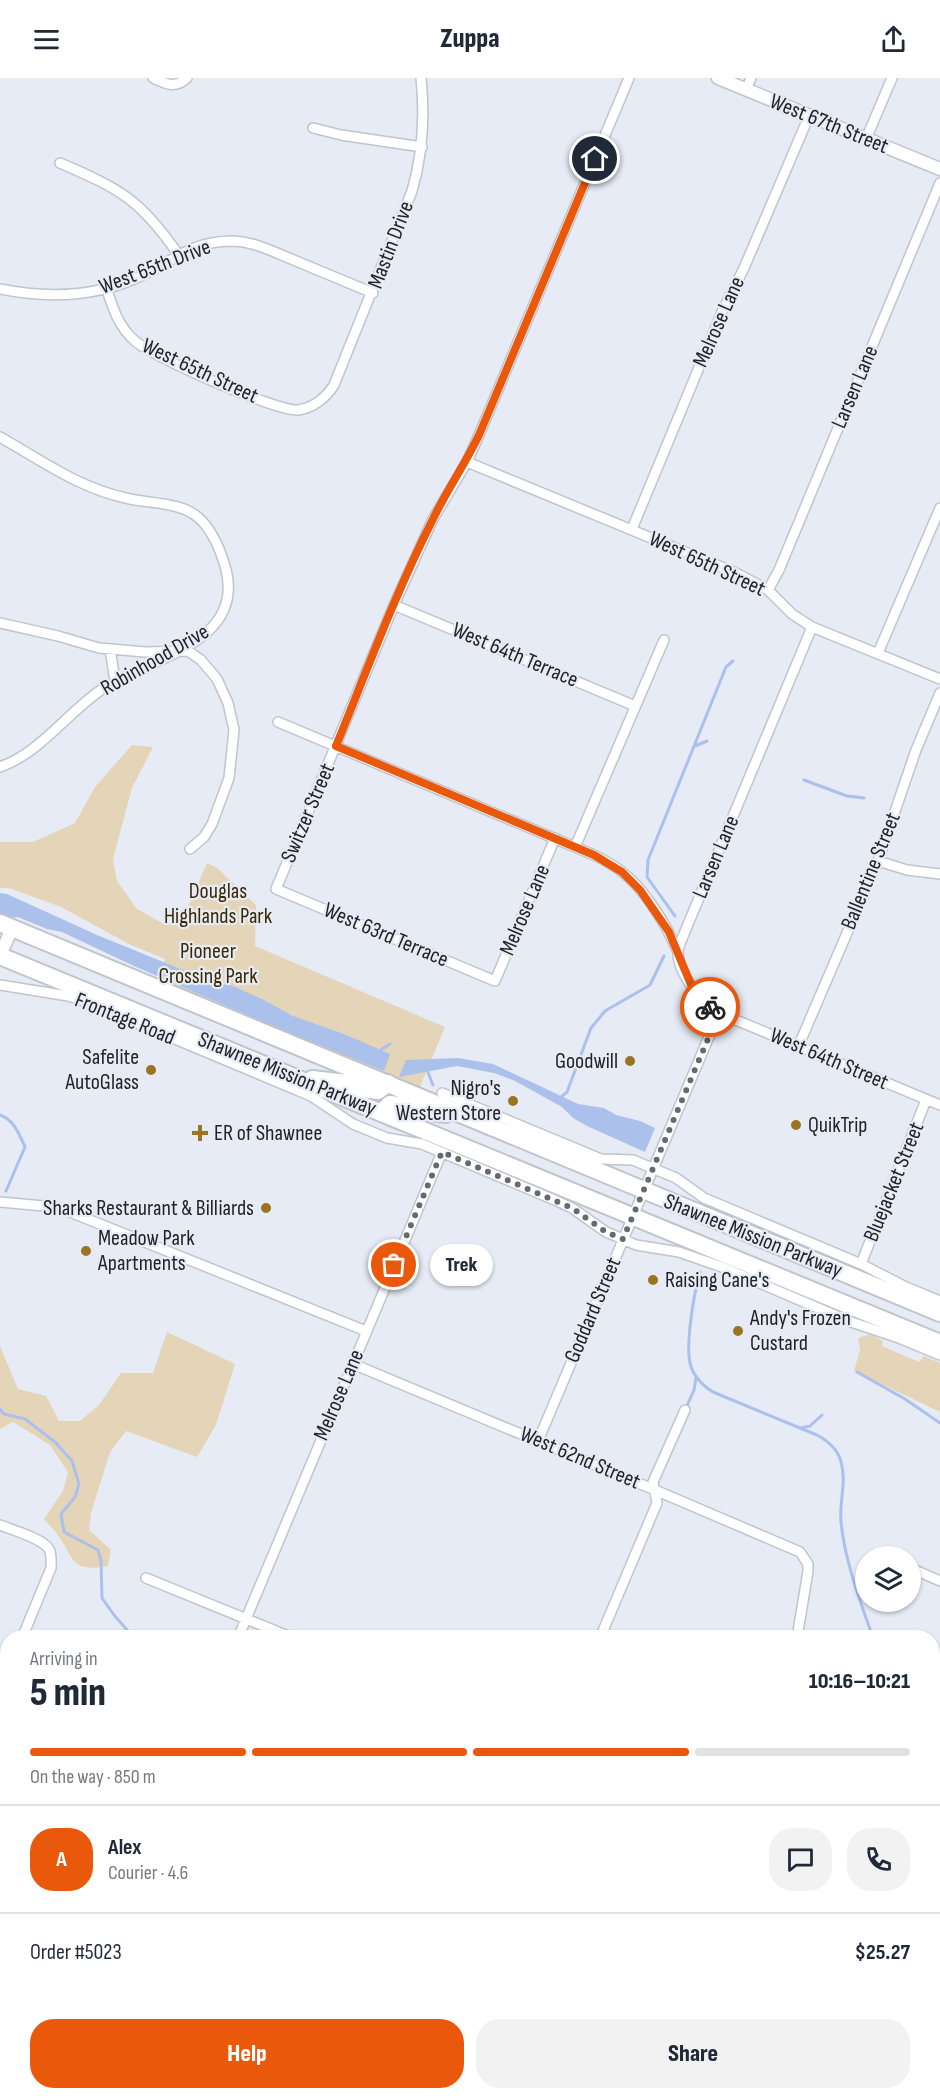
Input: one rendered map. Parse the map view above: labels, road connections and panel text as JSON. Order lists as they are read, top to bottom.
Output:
{
  "streets": {
    "highway": ["Shawnee Mission Parkway"],
    "street": [
      "West 67th Street",
      "Mastin Drive",
      "West 65th Drive",
      "Melrose Lane",
      "West 65th Street",
      "Larsen Lane",
      "West 64th Terrace",
      "Robinhood Drive",
      "Switzer Street",
      "Ballentine Street",
      "West 63rd Terrace",
      "Frontage Road",
      "West 64th Street",
      "Bluejacket Street",
      "Goddard Street",
      "West 62nd Street"
    ]
  },
  "crossings": [
    ["West 67th Street", "Melrose Lane"],
    ["Mastin Drive", "West 65th Drive"],
    ["Mastin Drive", "West 65th Street"],
    ["West 65th Drive", "West 65th Street"],
    ["Melrose Lane", "West 65th Street"],
    ["Melrose Lane", "West 64th Terrace"],
    ["Melrose Lane", "West 63rd Terrace"],
    ["Melrose Lane", "Frontage Road"],
    ["Melrose Lane", "West 62nd Street"],
    ["West 65th Street", "Larsen Lane"],
    ["West 65th Street", "Switzer Street"],
    ["West 64th Terrace", "Switzer Street"],
    ["Switzer Street", "West 63rd Terrace"],
    ["Ballentine Street", "West 64th Street"],
    ["Frontage Road", "Goddard Street"],
    ["West 64th Street", "Bluejacket Street"],
    ["West 64th Street", "Goddard Street"],
    ["Shawnee Mission Parkway", "Goddard Street"],
    ["Goddard Street", "West 62nd Street"]
  ],
  "parks": ["Douglas Highlands Park", "Pioneer Crossing Park"],
  "places": {
    "other": [
      "Goodwill",
      "Safelite AutoGlass",
      "Nigro's Western Store",
      "QuikTrip",
      "Sharks Restaurant & Billiards",
      "Meadow Park Apartments",
      "Trek",
      "Raising Cane's",
      "Andy's Frozen Custard"
    ],
    "health": ["ER of Shawnee"]
  },
  "page": {
    "header": "Zuppa",
    "bubble": "Trek",
    "heading": ["5 min", "Arriving in", "10:16–10:21"],
    "panel": [
      "Alex",
      "Courier · 4.6",
      "Order #5023",
      "$25.27"
    ],
    "bar": "On the way · 850 m",
    "round": "A",
    "buttons": ["Help", "Share"]
  }
}
